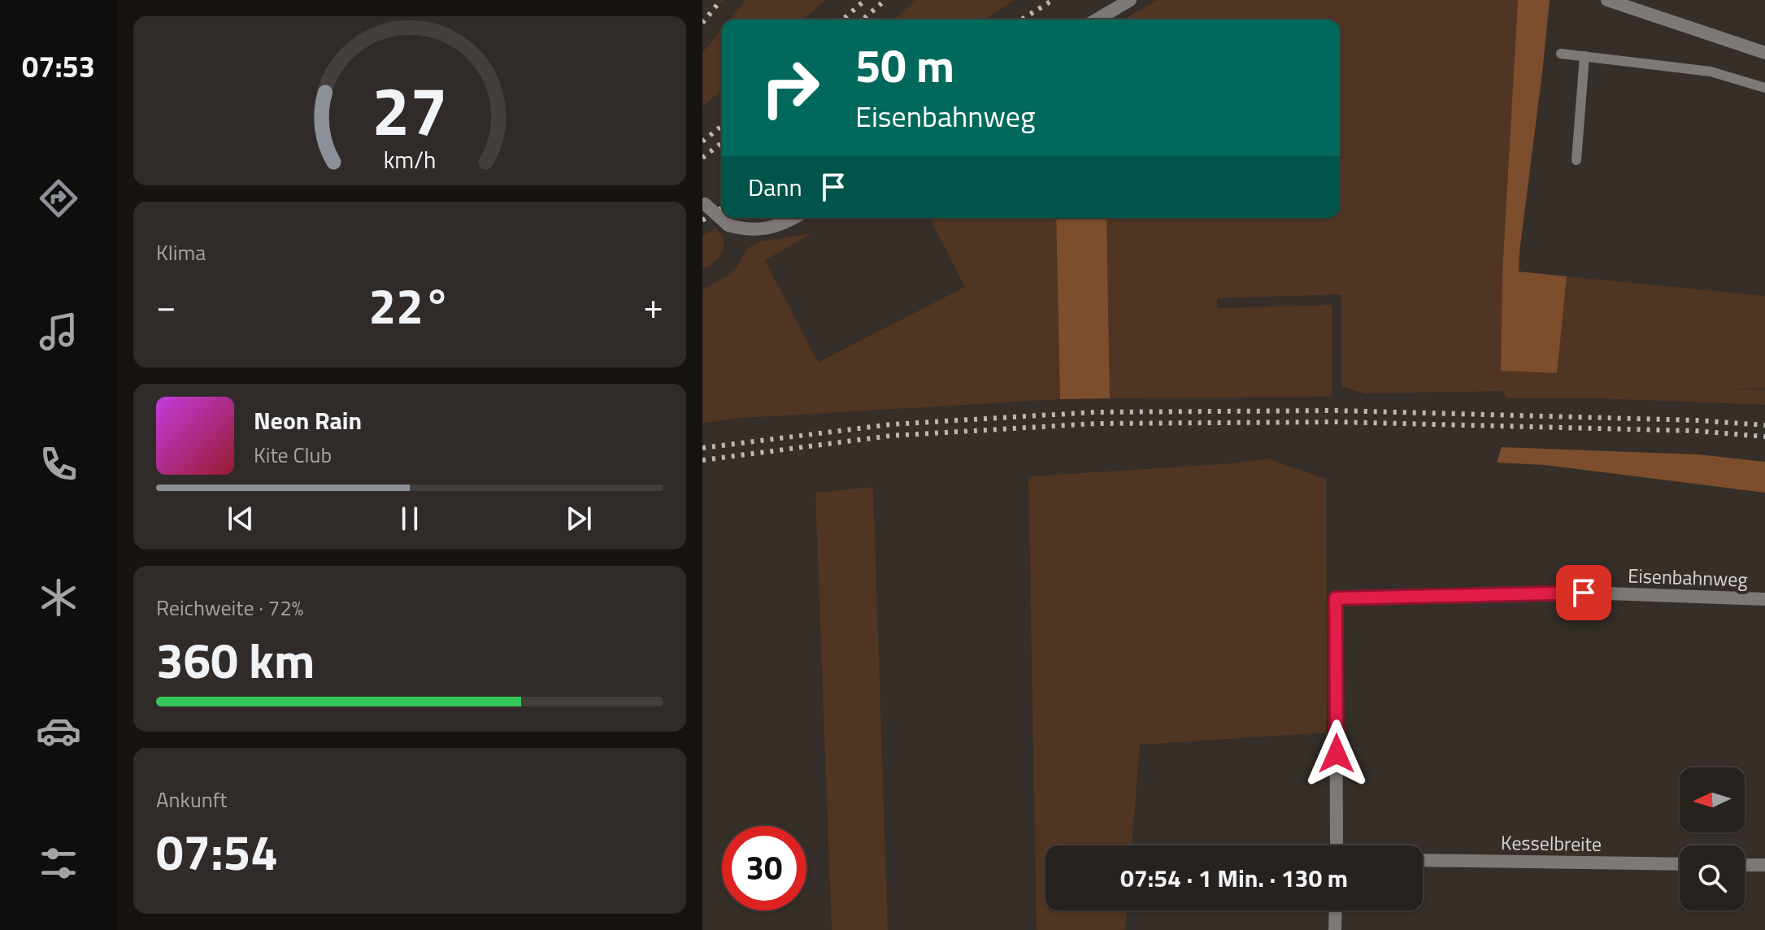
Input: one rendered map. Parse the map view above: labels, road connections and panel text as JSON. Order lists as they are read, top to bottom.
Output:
{
  "streets": {
    "street": ["Eisenbahnweg", "Kesselbreite"]
  },
  "north": "left",
  "page": {
    "tabs": "07:53",
    "turn": ["50 m", "Eisenbahnweg"],
    "then": "Dann",
    "tile": [
      "Klima",
      ["Reichweite · 72%", "360 km"],
      ["Ankunft", "07:54"]
    ],
    "heat": ["−", "22°", "+"],
    "song": ["Neon Rain", "Kite Club"],
    "limit": "30",
    "trip": "07:54 · 1 Min. · 130 m",
    "gauge": ["27", "km/h"]
  }
}
